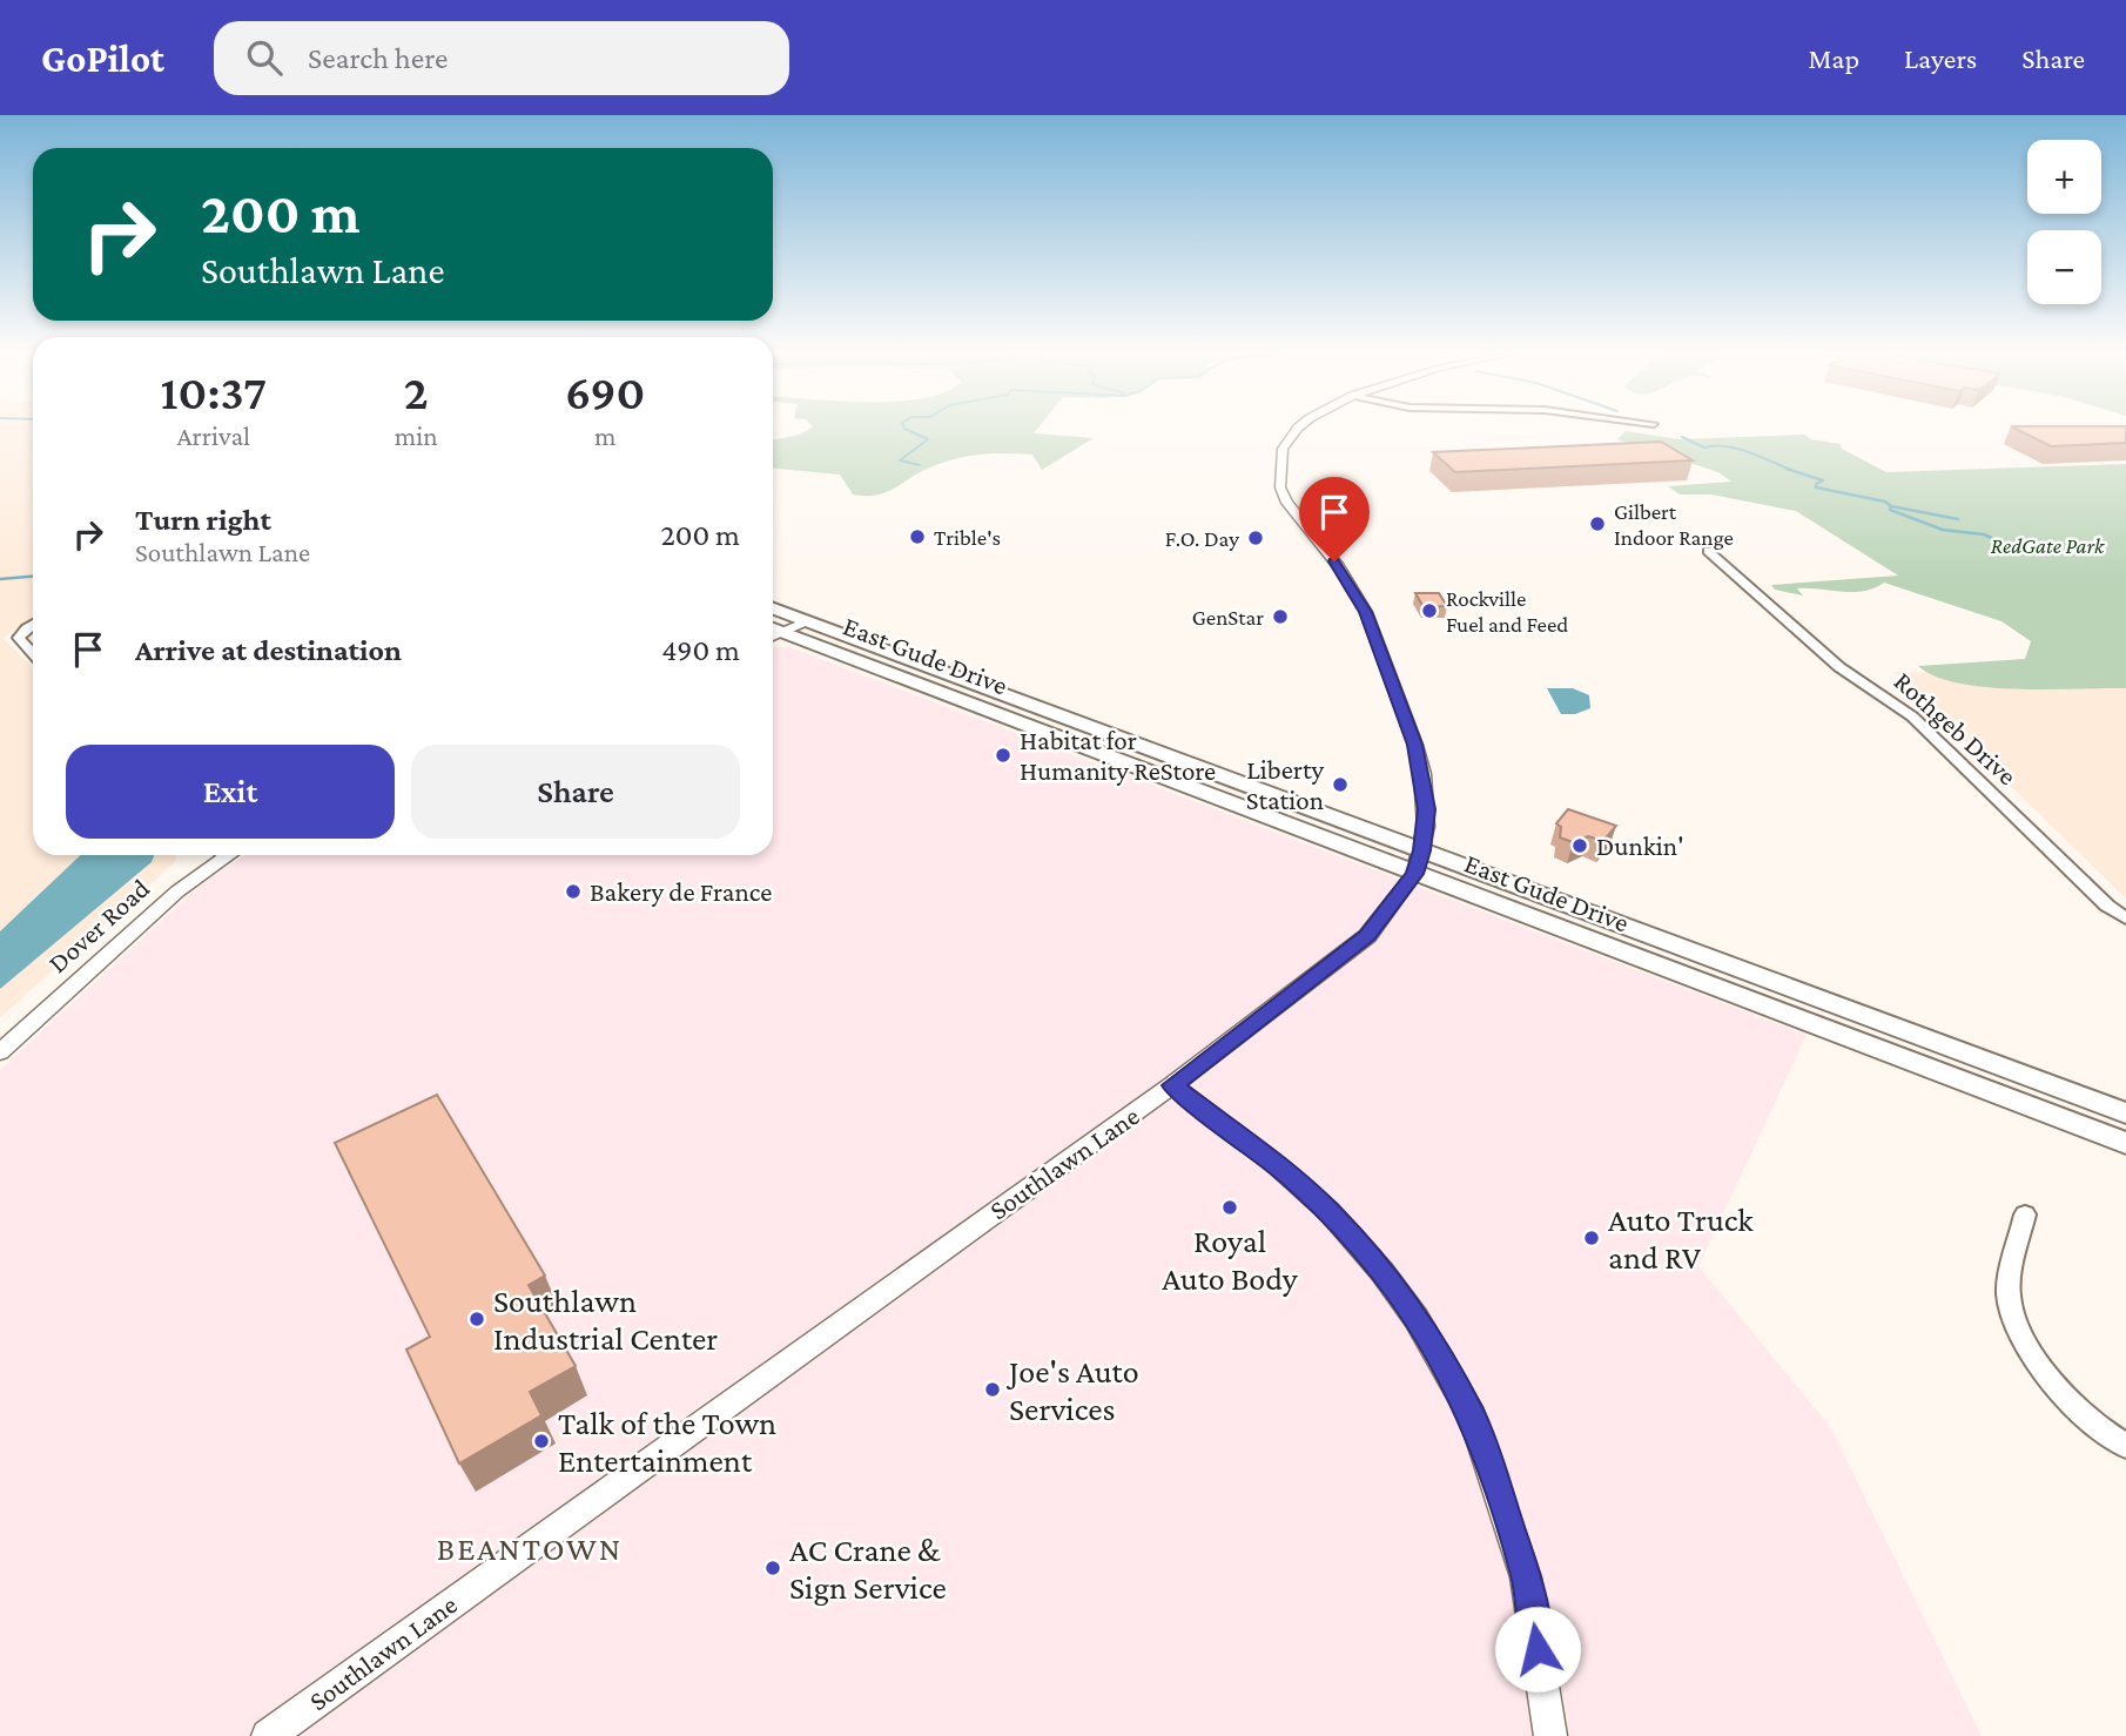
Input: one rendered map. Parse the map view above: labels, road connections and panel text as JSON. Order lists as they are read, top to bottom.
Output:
{
  "streets": {
    "main road": ["East Gude Drive"],
    "street": ["Rothgeb Drive", "Dover Road", "Southlawn Lane"]
  },
  "crossings": [
    ["East Gude Drive", "Southlawn Lane"]
  ],
  "districts": ["BEANTOWN"],
  "parks": ["RedGate Park"],
  "places": [
    "Gilbert Indoor Range",
    "Trible's",
    "F.O. Day",
    "Rockville Fuel and Feed",
    "GenStar",
    "Habitat for Humanity ReStore",
    "Liberty Station",
    "Dunkin'",
    "Bakery de France",
    "Royal Auto Body",
    "Auto Truck and RV",
    "Southlawn Industrial Center",
    "Joe's Auto Services",
    "Talk of the Town Entertainment",
    "AC Crane & Sign Service"
  ],
  "page": {
    "header": "GoPilot",
    "search": "Search here",
    "nav": ["Map", "Layers", "Share"],
    "map_buttons": ["+", "−"],
    "turn": ["200 m", "Southlawn Lane"],
    "eta": [
      "10:37",
      "Arrival",
      "2",
      "min",
      "690",
      "m"
    ],
    "list": [
      {
        "name": "Turn right",
        "note": "Southlawn Lane",
        "value": "200 m"
      },
      {
        "name": "Arrive at destination",
        "value": "490 m"
      }
    ],
    "buttons": ["Exit", "Share"]
  }
}
